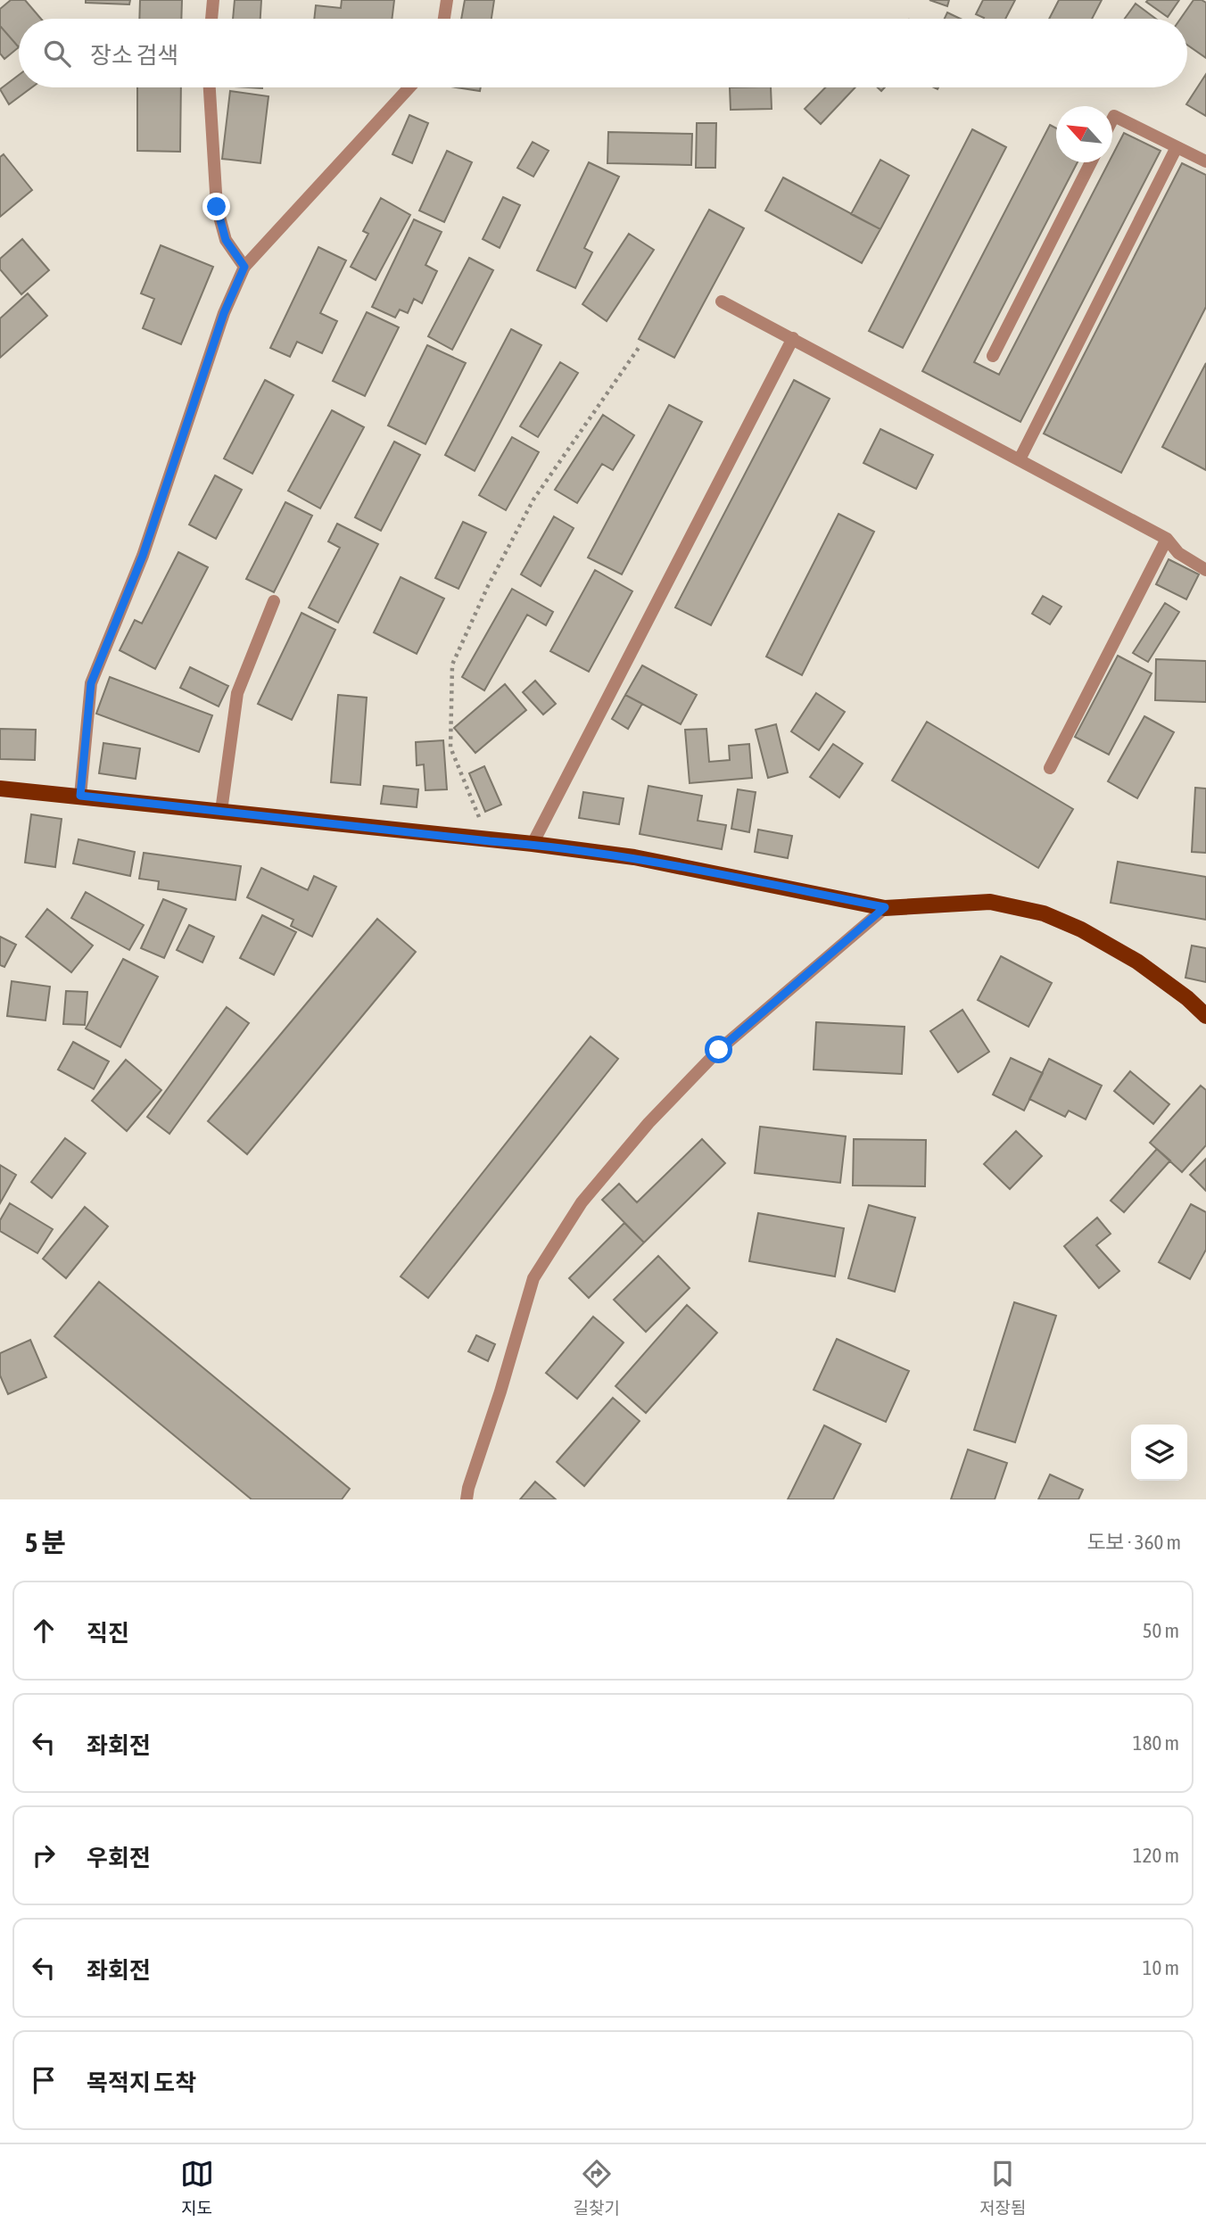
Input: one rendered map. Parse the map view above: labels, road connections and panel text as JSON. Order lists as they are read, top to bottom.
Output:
{
  "north": "top left",
  "page": {
    "search": "장소 검색",
    "heading": ["5 분", "도보 · 360 m"],
    "list": [
      ["직진", "50 m"],
      ["좌회전", "180 m"],
      ["우회전", "120 m"],
      ["좌회전", "10 m"],
      "목적지 도착"
    ],
    "nav": ["지도", "길찾기", "저장됨"]
  }
}
